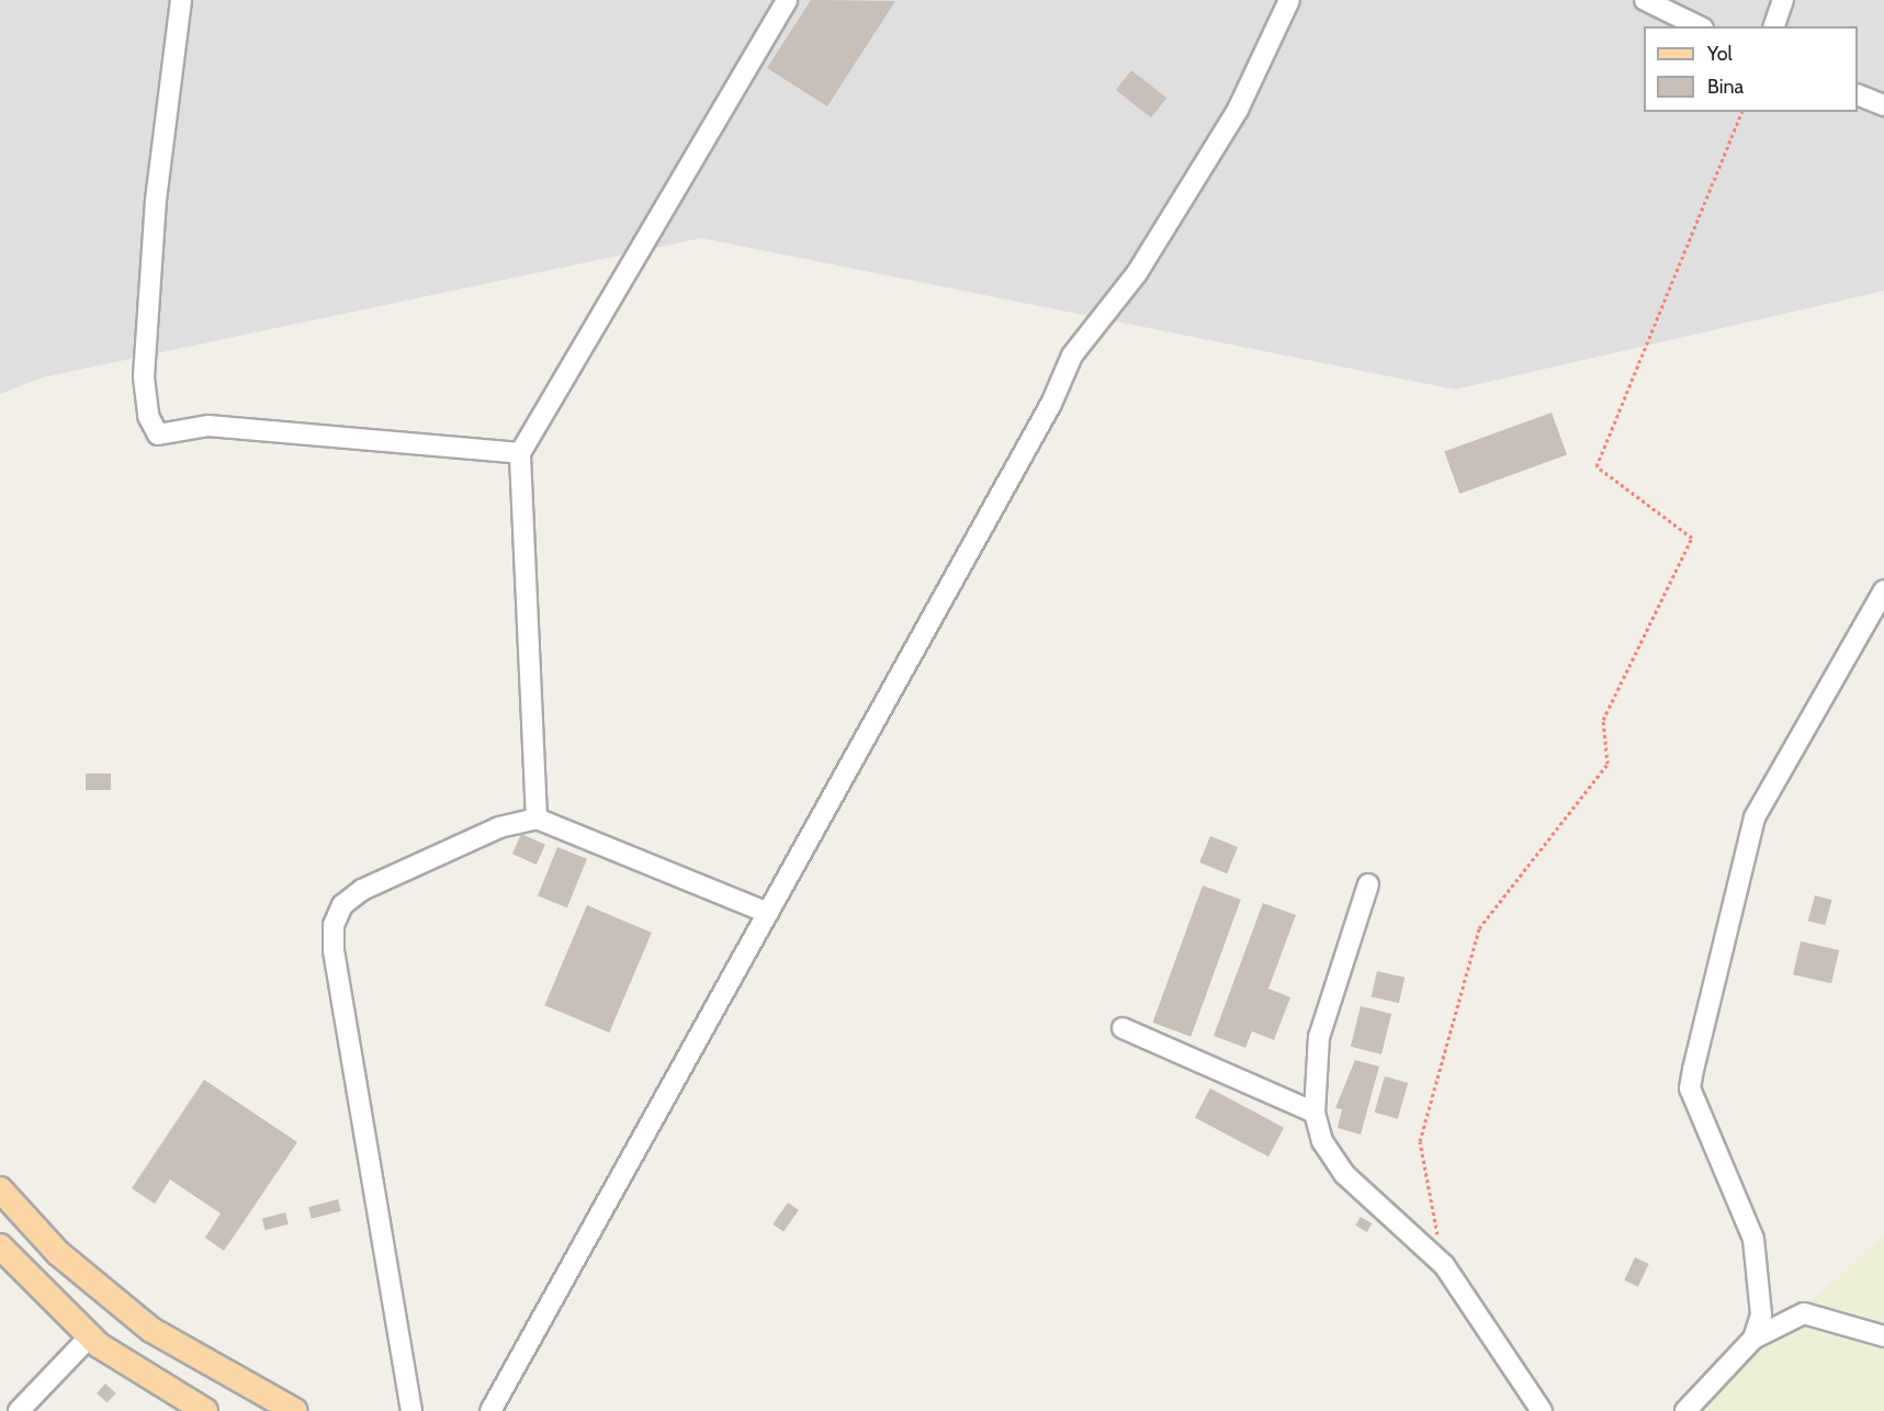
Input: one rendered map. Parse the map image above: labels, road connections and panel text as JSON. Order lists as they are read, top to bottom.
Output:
{
  "legend": ["Yol", "Bina"]
}
